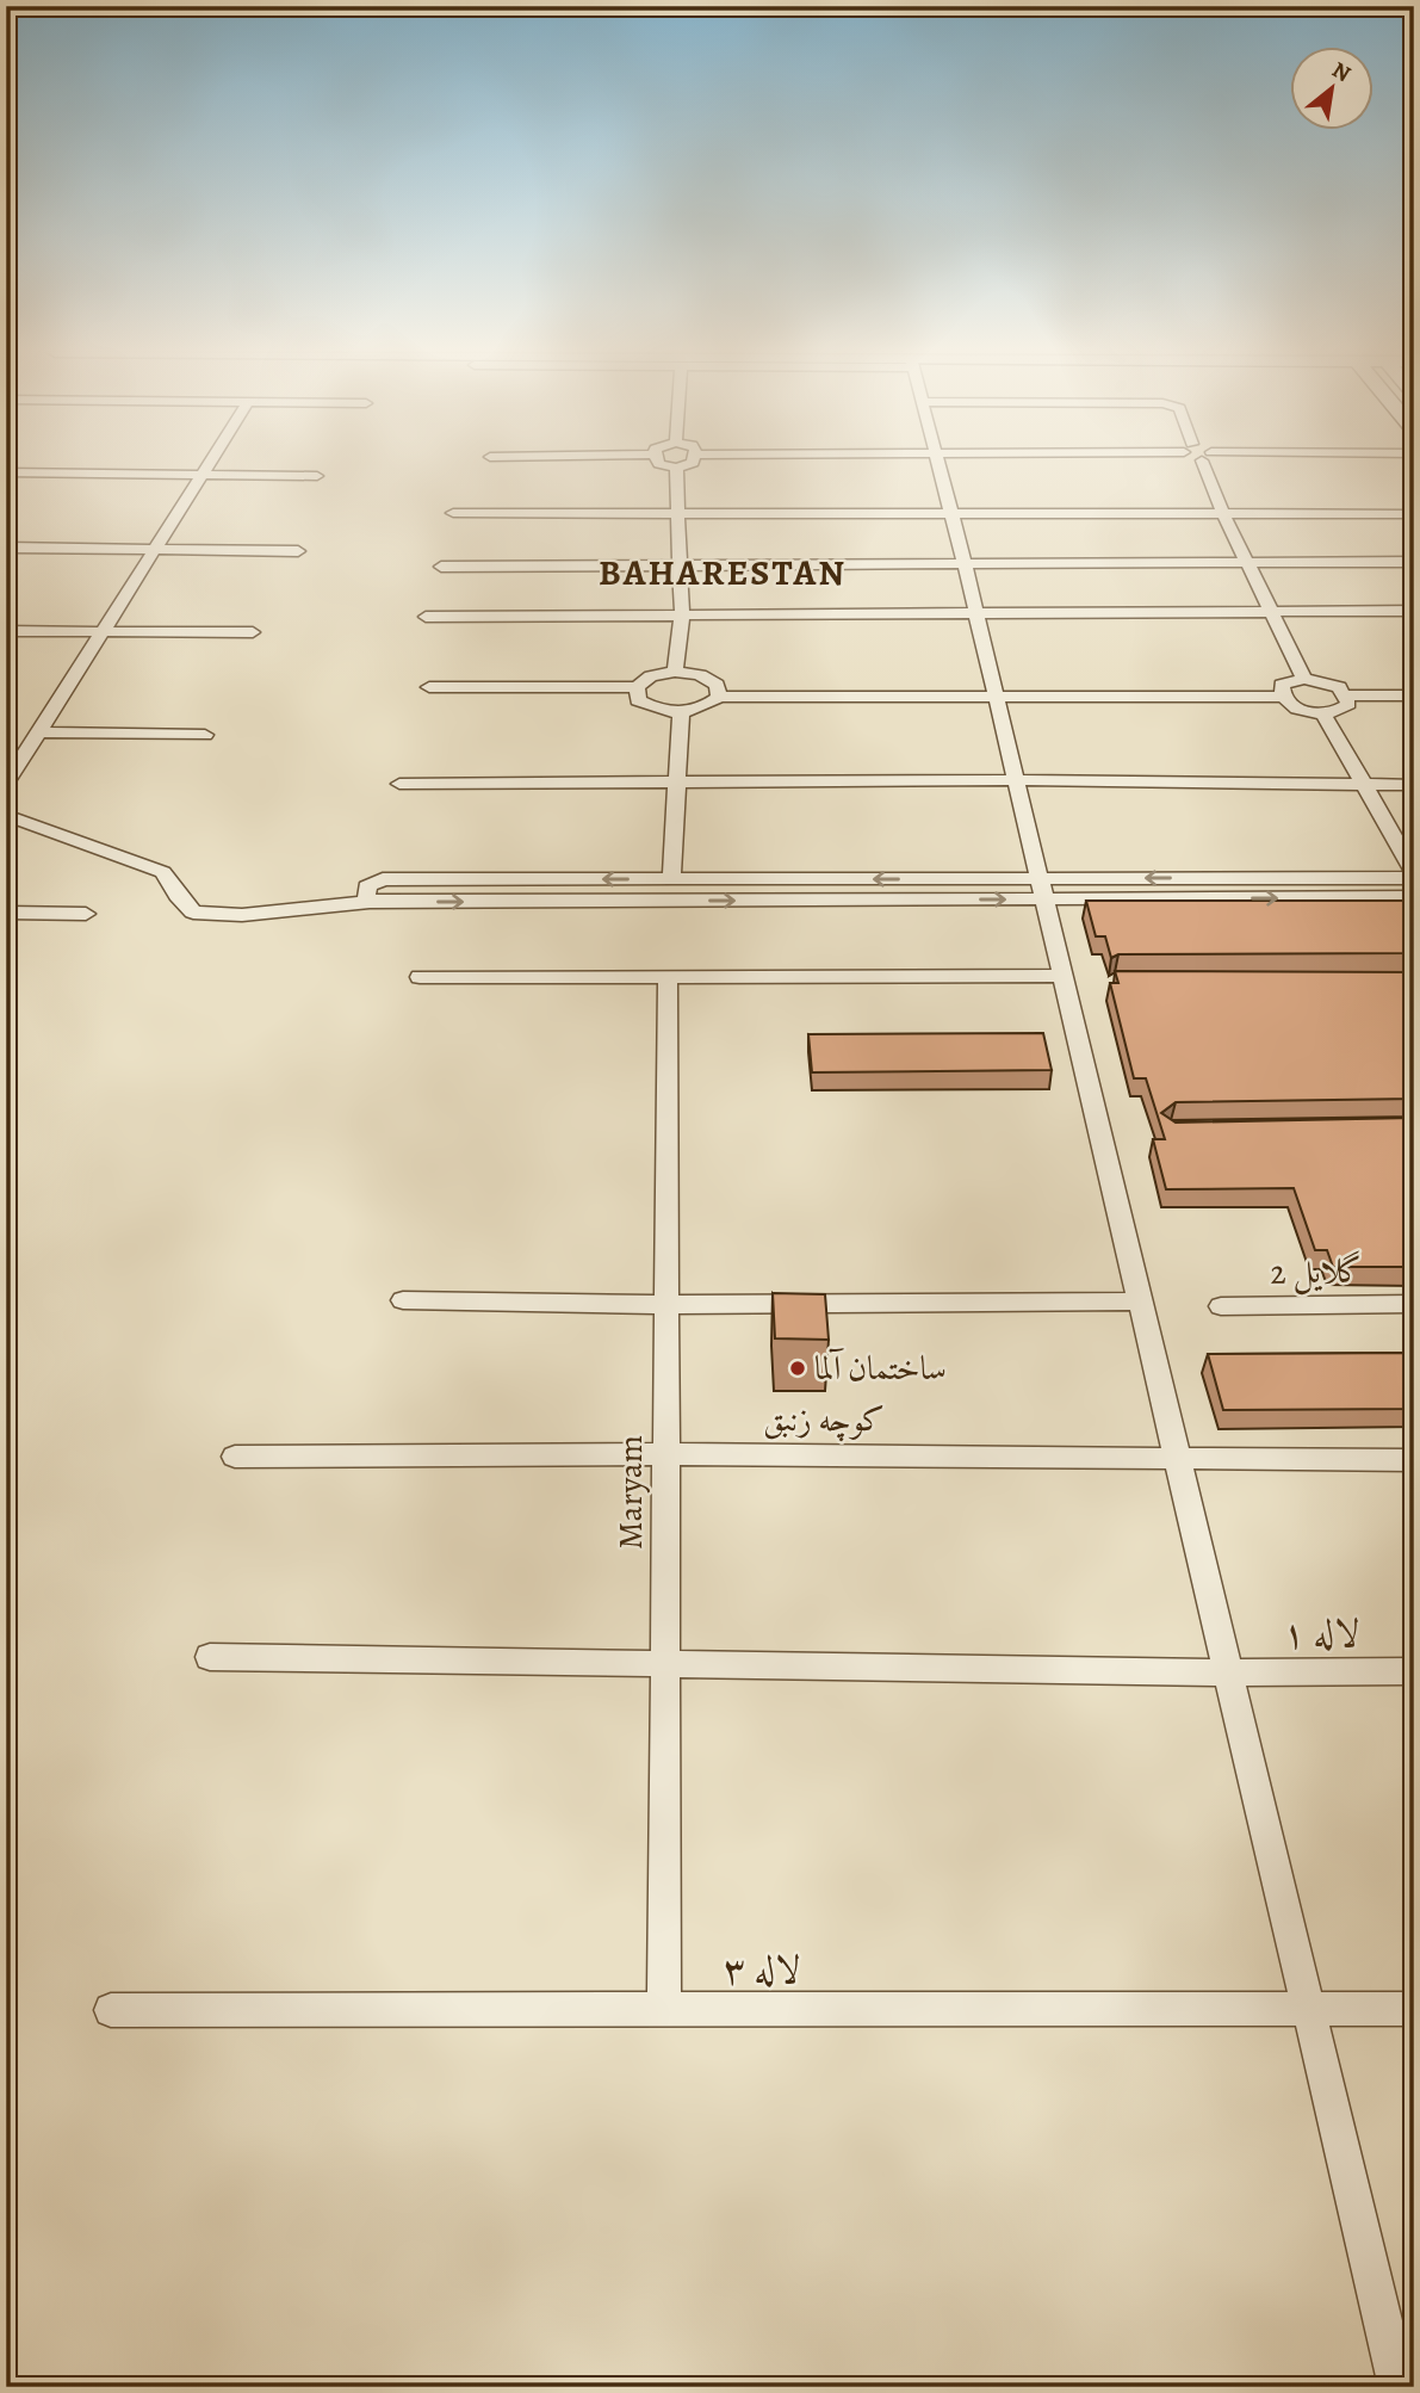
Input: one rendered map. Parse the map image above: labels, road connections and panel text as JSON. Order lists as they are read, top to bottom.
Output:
{
  "streets": {
    "street": [
      "گلایل 2",
      "کوچه زنبق",
      "Maryam",
      "لاله ۱",
      "لاله ۳"
    ]
  },
  "crossings": [
    ["کوچه زنبق", "Maryam"],
    ["Maryam", "لاله ۱"],
    ["Maryam", "لاله ۳"]
  ],
  "districts": ["BAHARESTAN"],
  "places": ["ساختمان آلما"],
  "north": "top right"
}
